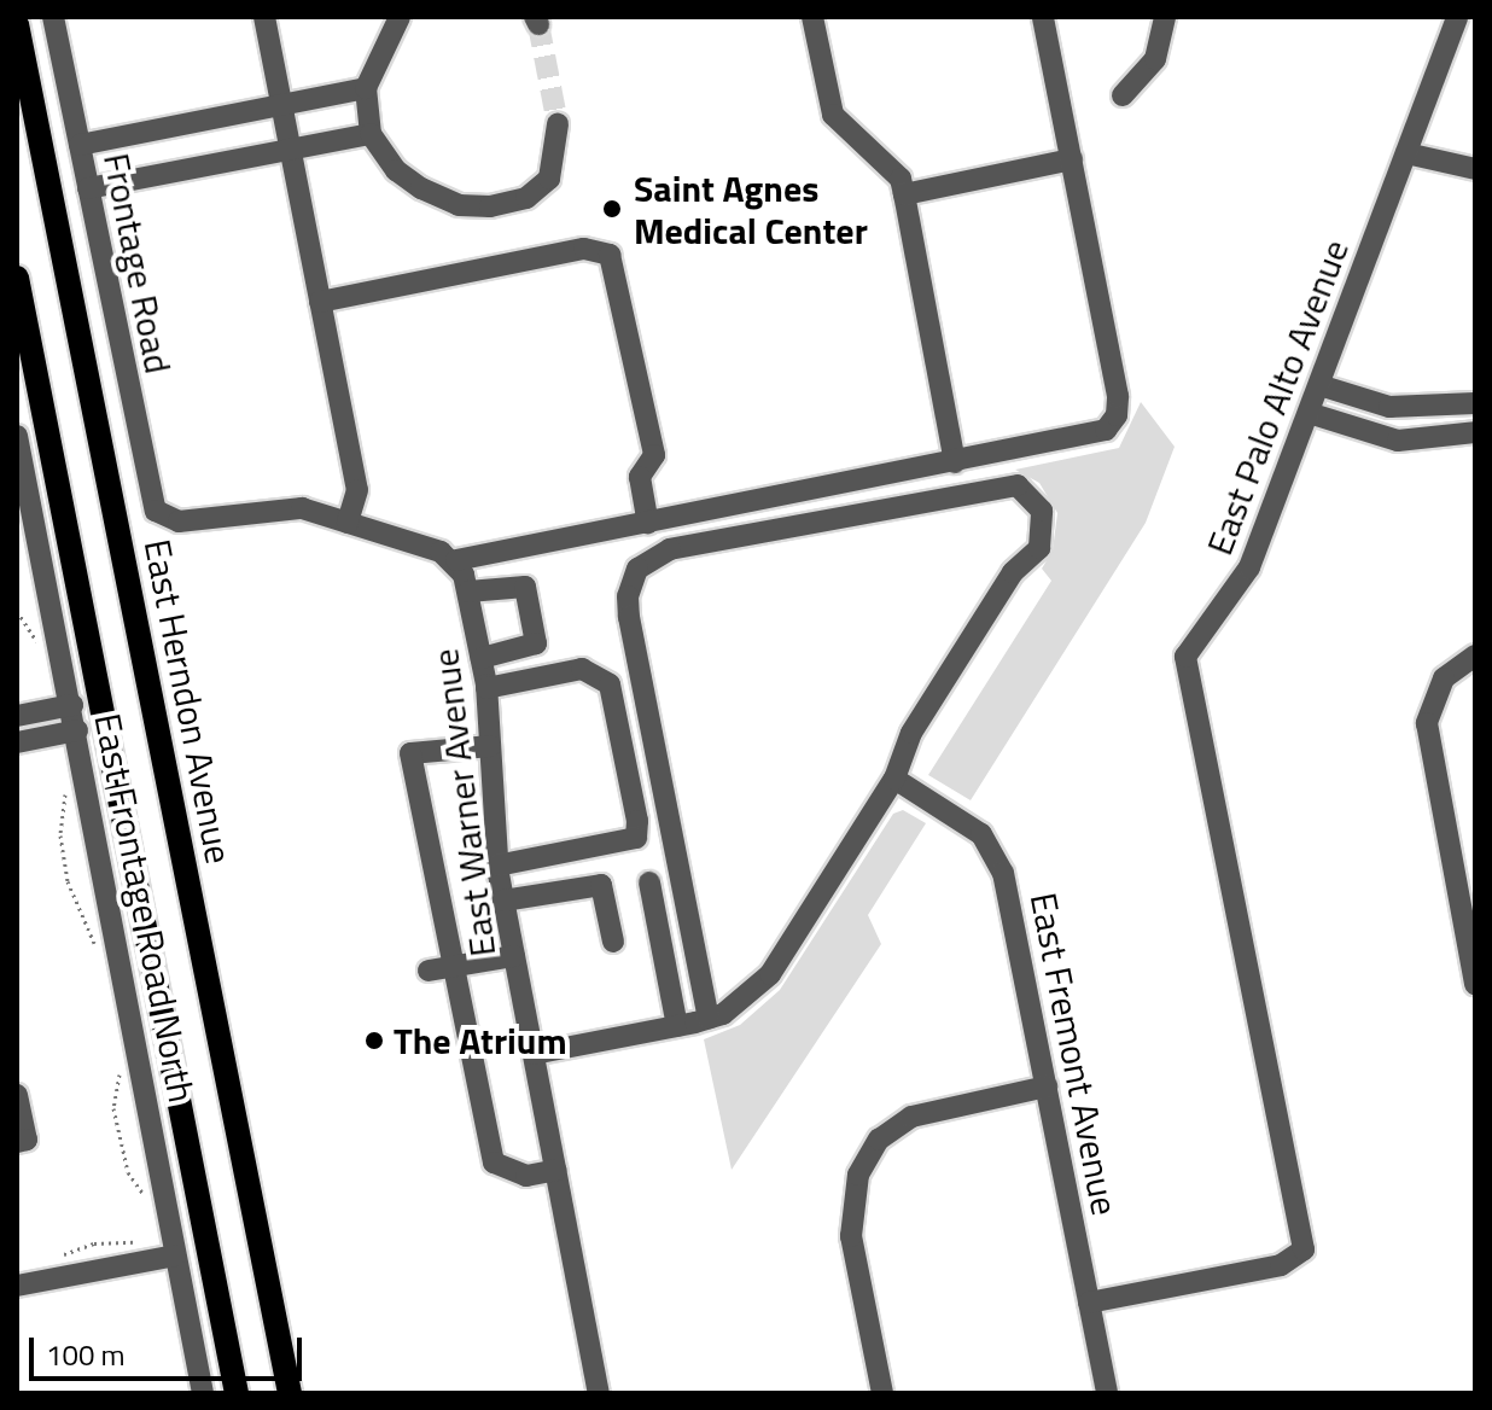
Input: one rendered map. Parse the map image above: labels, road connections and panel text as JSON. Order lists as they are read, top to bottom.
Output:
{
  "streets": {
    "main road": ["East Herndon Avenue"],
    "street": [
      "Frontage Road",
      "East Palo Alto Avenue",
      "East Warner Avenue",
      "East Frontage Road North",
      "East Fremont Avenue"
    ]
  },
  "crossings": [
    ["East Palo Alto Avenue", "East Fremont Avenue"]
  ],
  "places": ["Saint Agnes Medical Center", "The Atrium"],
  "scale_bar": "100 m"
}
